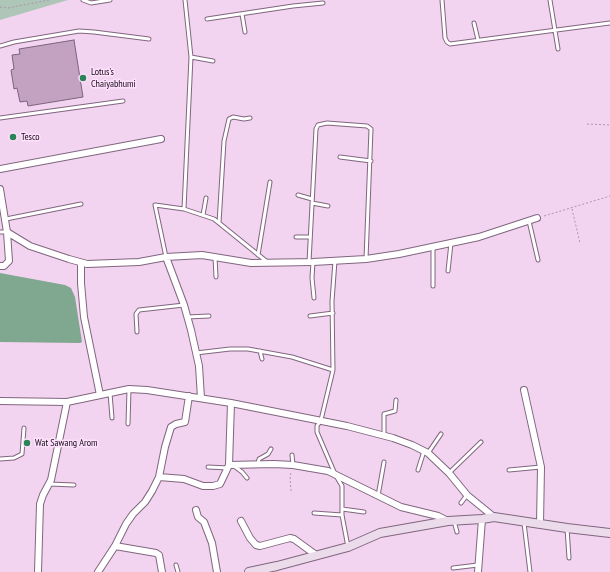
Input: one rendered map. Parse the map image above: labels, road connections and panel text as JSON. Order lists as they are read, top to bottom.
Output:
{
  "places": ["Lotus’s Chaiyabhumi", "Tesco", "Wat Sawang Arom"]
}
